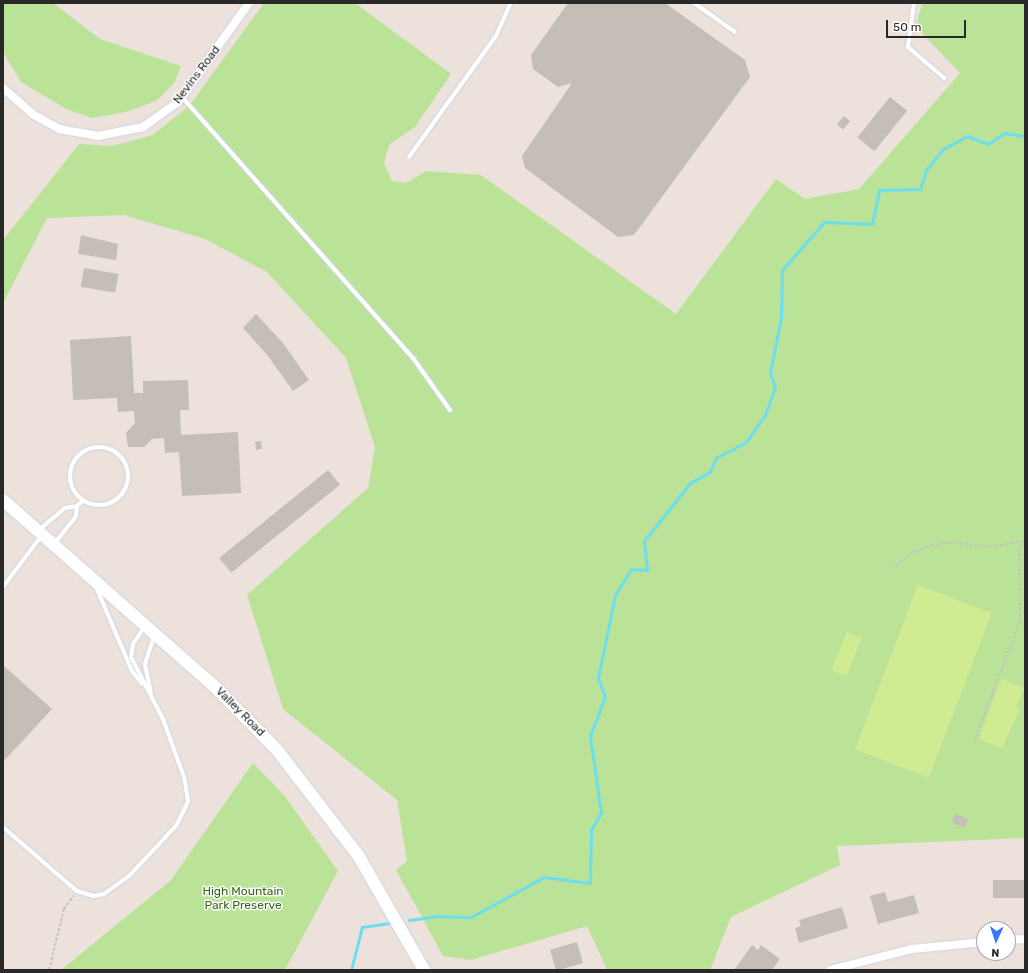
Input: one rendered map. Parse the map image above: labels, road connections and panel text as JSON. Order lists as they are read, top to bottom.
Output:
{
  "streets": {
    "main road": ["Valley Road"],
    "street": ["Nevins Road"]
  },
  "parks": ["High Mountain Park Preserve"],
  "scale_bar": "50 m",
  "north": "bottom"
}
